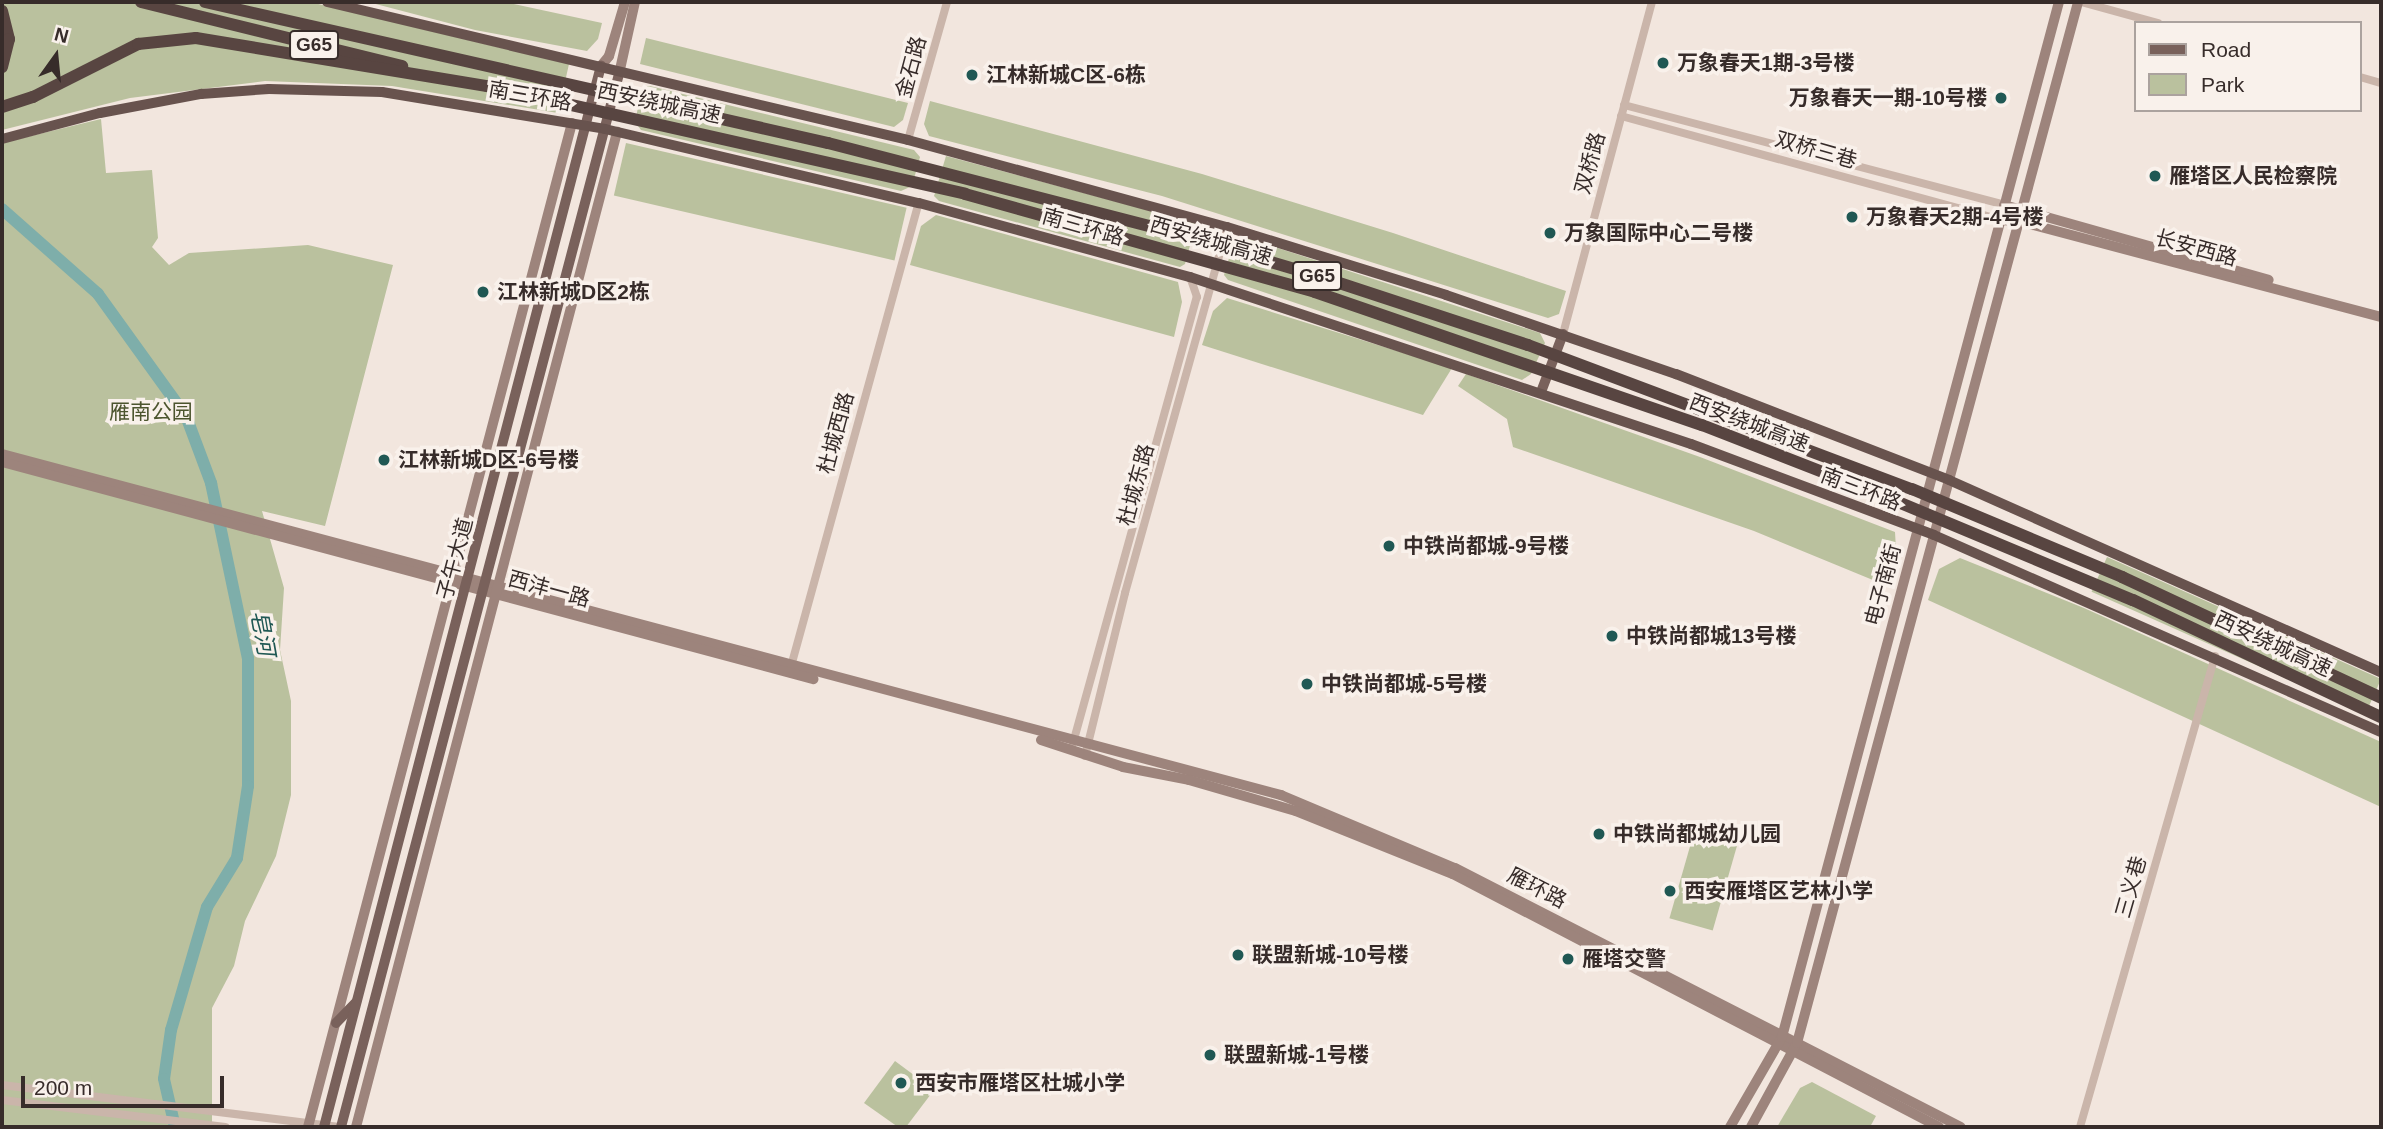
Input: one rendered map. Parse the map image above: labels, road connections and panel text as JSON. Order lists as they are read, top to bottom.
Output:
{
  "streets": {
    "highway": ["G65", "南三环路", "西安绕城高速"],
    "main road": [
      "长安西路",
      "子午大道",
      "电子南街",
      "西沣一路",
      "雁环路"
    ],
    "street": [
      "金石路",
      "双桥三巷",
      "双桥路",
      "杜城西路",
      "杜城东路",
      "三义巷"
    ]
  },
  "crossings": [
    ["金石路", "南三环路"],
    ["南三环路", "双桥路"],
    ["南三环路", "杜城西路"],
    ["南三环路", "杜城东路"],
    ["南三环路", "子午大道"],
    ["南三环路", "电子南街"],
    ["南三环路", "三义巷"],
    ["双桥三巷", "双桥路"],
    ["双桥三巷", "长安西路"],
    ["双桥三巷", "电子南街"],
    ["长安西路", "电子南街"],
    ["杜城西路", "西沣一路"],
    ["杜城东路", "西沣一路"],
    ["杜城东路", "雁环路"],
    ["子午大道", "西沣一路"],
    ["电子南街", "雁环路"],
    ["西沣一路", "雁环路"]
  ],
  "water": ["皂河"],
  "parks": ["雁南公园"],
  "places": [
    "万象春天1期-3号楼",
    "江林新城C区-6栋",
    "万象春天一期-10号楼",
    "雁塔区人民检察院",
    "万象春天2期-4号楼",
    "万象国际中心二号楼",
    "江林新城D区2栋",
    "江林新城D区-6号楼",
    "中铁尚都城-9号楼",
    "中铁尚都城13号楼",
    "中铁尚都城-5号楼",
    "中铁尚都城幼儿园",
    "西安雁塔区艺林小学",
    "联盟新城-10号楼",
    "雁塔交警",
    "联盟新城-1号楼",
    "西安市雁塔区杜城小学"
  ],
  "legend": ["Road", "Park"],
  "scale_bar": "200 m",
  "north": "top"
}
